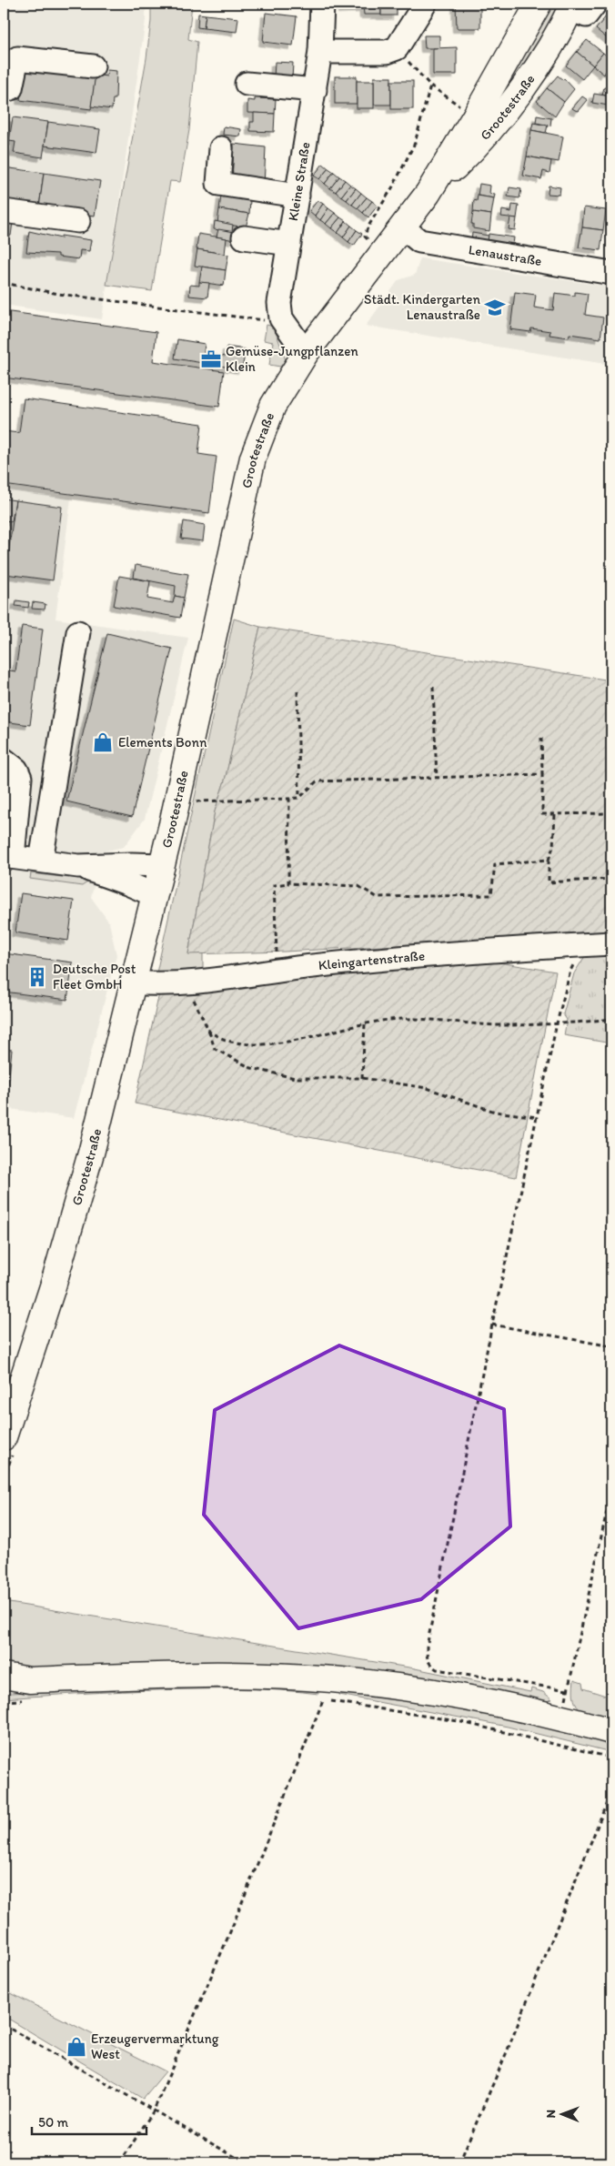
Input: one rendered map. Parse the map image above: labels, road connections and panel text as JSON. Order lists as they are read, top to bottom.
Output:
{
  "streets": {
    "main road": ["Grootestraße"],
    "street": ["Kleine Straße", "Lenaustraße", "Kleingartenstraße"]
  },
  "crossings": [
    ["Grootestraße", "Lenaustraße"],
    ["Grootestraße", "Kleingartenstraße"]
  ],
  "places": {
    "school or university": ["Städt. Kindergarten Lenaustraße"],
    "office": ["Gemüse-Jungpflanzen Klein"],
    "shop": ["Elements Bonn", "Erzeugervermarktung West"],
    "building": ["Deutsche Post Fleet GmbH"]
  },
  "scale_bar": "50 m",
  "north": "left"
}
